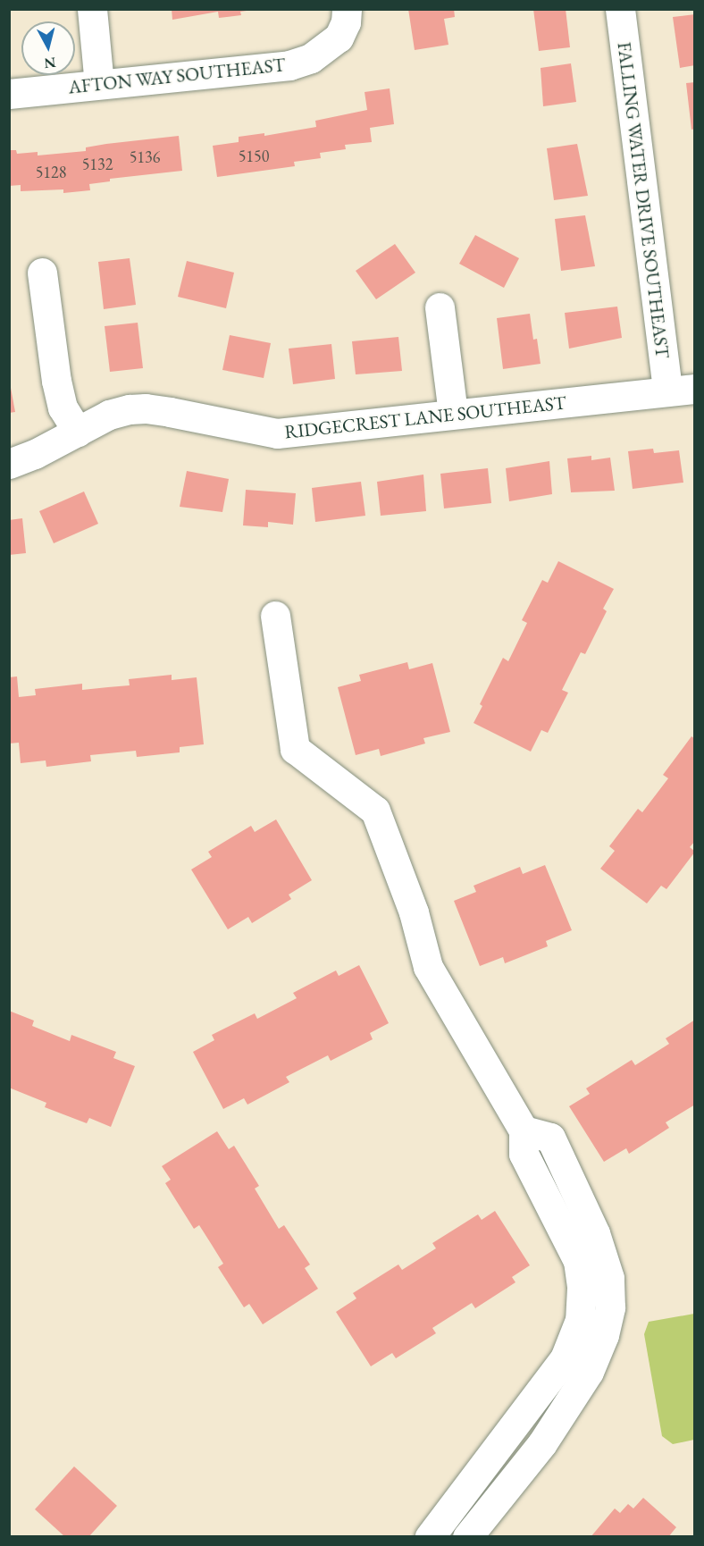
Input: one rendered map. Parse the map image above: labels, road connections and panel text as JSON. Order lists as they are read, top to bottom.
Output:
{
  "streets": {
    "street": ["AFTON WAY SOUTHEAST", "FALLING WATER DRIVE SOUTHEAST", "RIDGECREST LANE SOUTHEAST"]
  },
  "crossings": [
    ["FALLING WATER DRIVE SOUTHEAST", "RIDGECREST LANE SOUTHEAST"]
  ],
  "house_numbers": [
    "5150",
    "5136",
    "5132",
    "5128"
  ],
  "north": "bottom"
}
